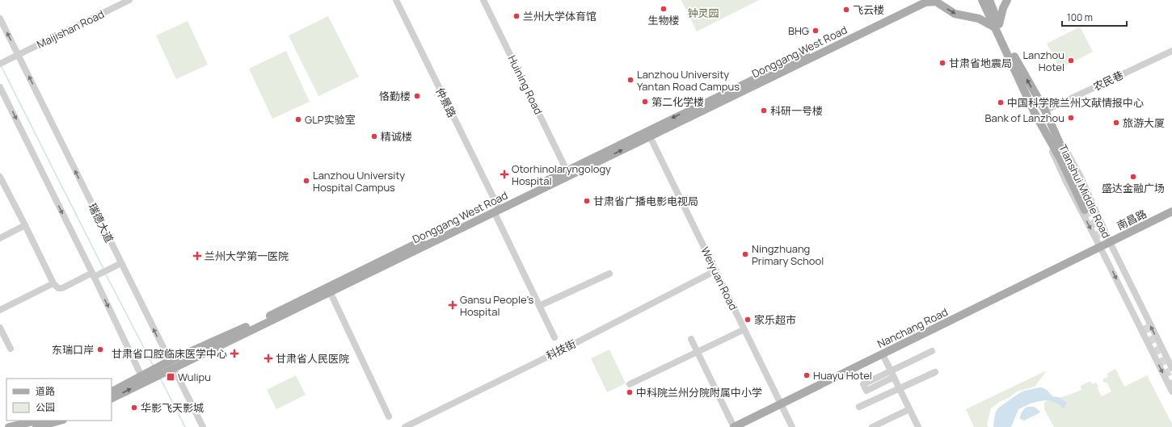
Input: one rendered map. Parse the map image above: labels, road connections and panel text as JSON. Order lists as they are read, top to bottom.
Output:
{
  "streets": {
    "main road": [
      "Donggang West Road",
      "Tianshui Middle Road",
      "南昌路",
      "Nanchang Road"
    ],
    "street": [
      "Maijishan Road",
      "农民巷",
      "Huining Road",
      "仲景路",
      "瑞德大道",
      "Weiyuan Road",
      "科技街"
    ]
  },
  "crossings": [
    ["Maijishan Road", "瑞德大道"],
    ["Donggang West Road", "Huining Road"],
    ["Donggang West Road", "仲景路"],
    ["Donggang West Road", "瑞德大道"],
    ["Donggang West Road", "Weiyuan Road"],
    ["农民巷", "Tianshui Middle Road"],
    ["Tianshui Middle Road", "南昌路"],
    ["Tianshui Middle Road", "Nanchang Road"],
    ["南昌路", "Nanchang Road"],
    ["Weiyuan Road", "Nanchang Road"],
    ["Weiyuan Road", "科技街"]
  ],
  "parks": ["钟灵园"],
  "places": {
    "other": [
      "生物楼",
      "飞云楼",
      "兰州大学体育馆",
      "BHG",
      "Lanzhou Hotel",
      "甘肃省地震局",
      "Lanzhou University Yantan Road Campus",
      "恪勤楼",
      "第二化学楼",
      "中国科学院兰州文献情报中心",
      "科研一号楼",
      "Bank of Lanzhou",
      "GLP实验室",
      "旅游大厦",
      "精诚楼",
      "盛达金融广场",
      "Lanzhou University Hospital Campus",
      "甘肃省广播电影电视局",
      "Ningzhuang Primary School",
      "家乐超市",
      "东瑞口岸",
      "Huayu Hotel",
      "中科院兰州分院附属中小学",
      "华影飞天影城"
    ],
    "health": [
      "Otorhinolaryngology Hospital",
      "兰州大学第一医院",
      "Gansu People's Hospital",
      "甘肃省口腔临床医学中心",
      "甘肃省人民医院"
    ],
    "transit": ["Wulipu"]
  },
  "legend": ["道路", "公园"],
  "scale_bar": "100 m"
}
